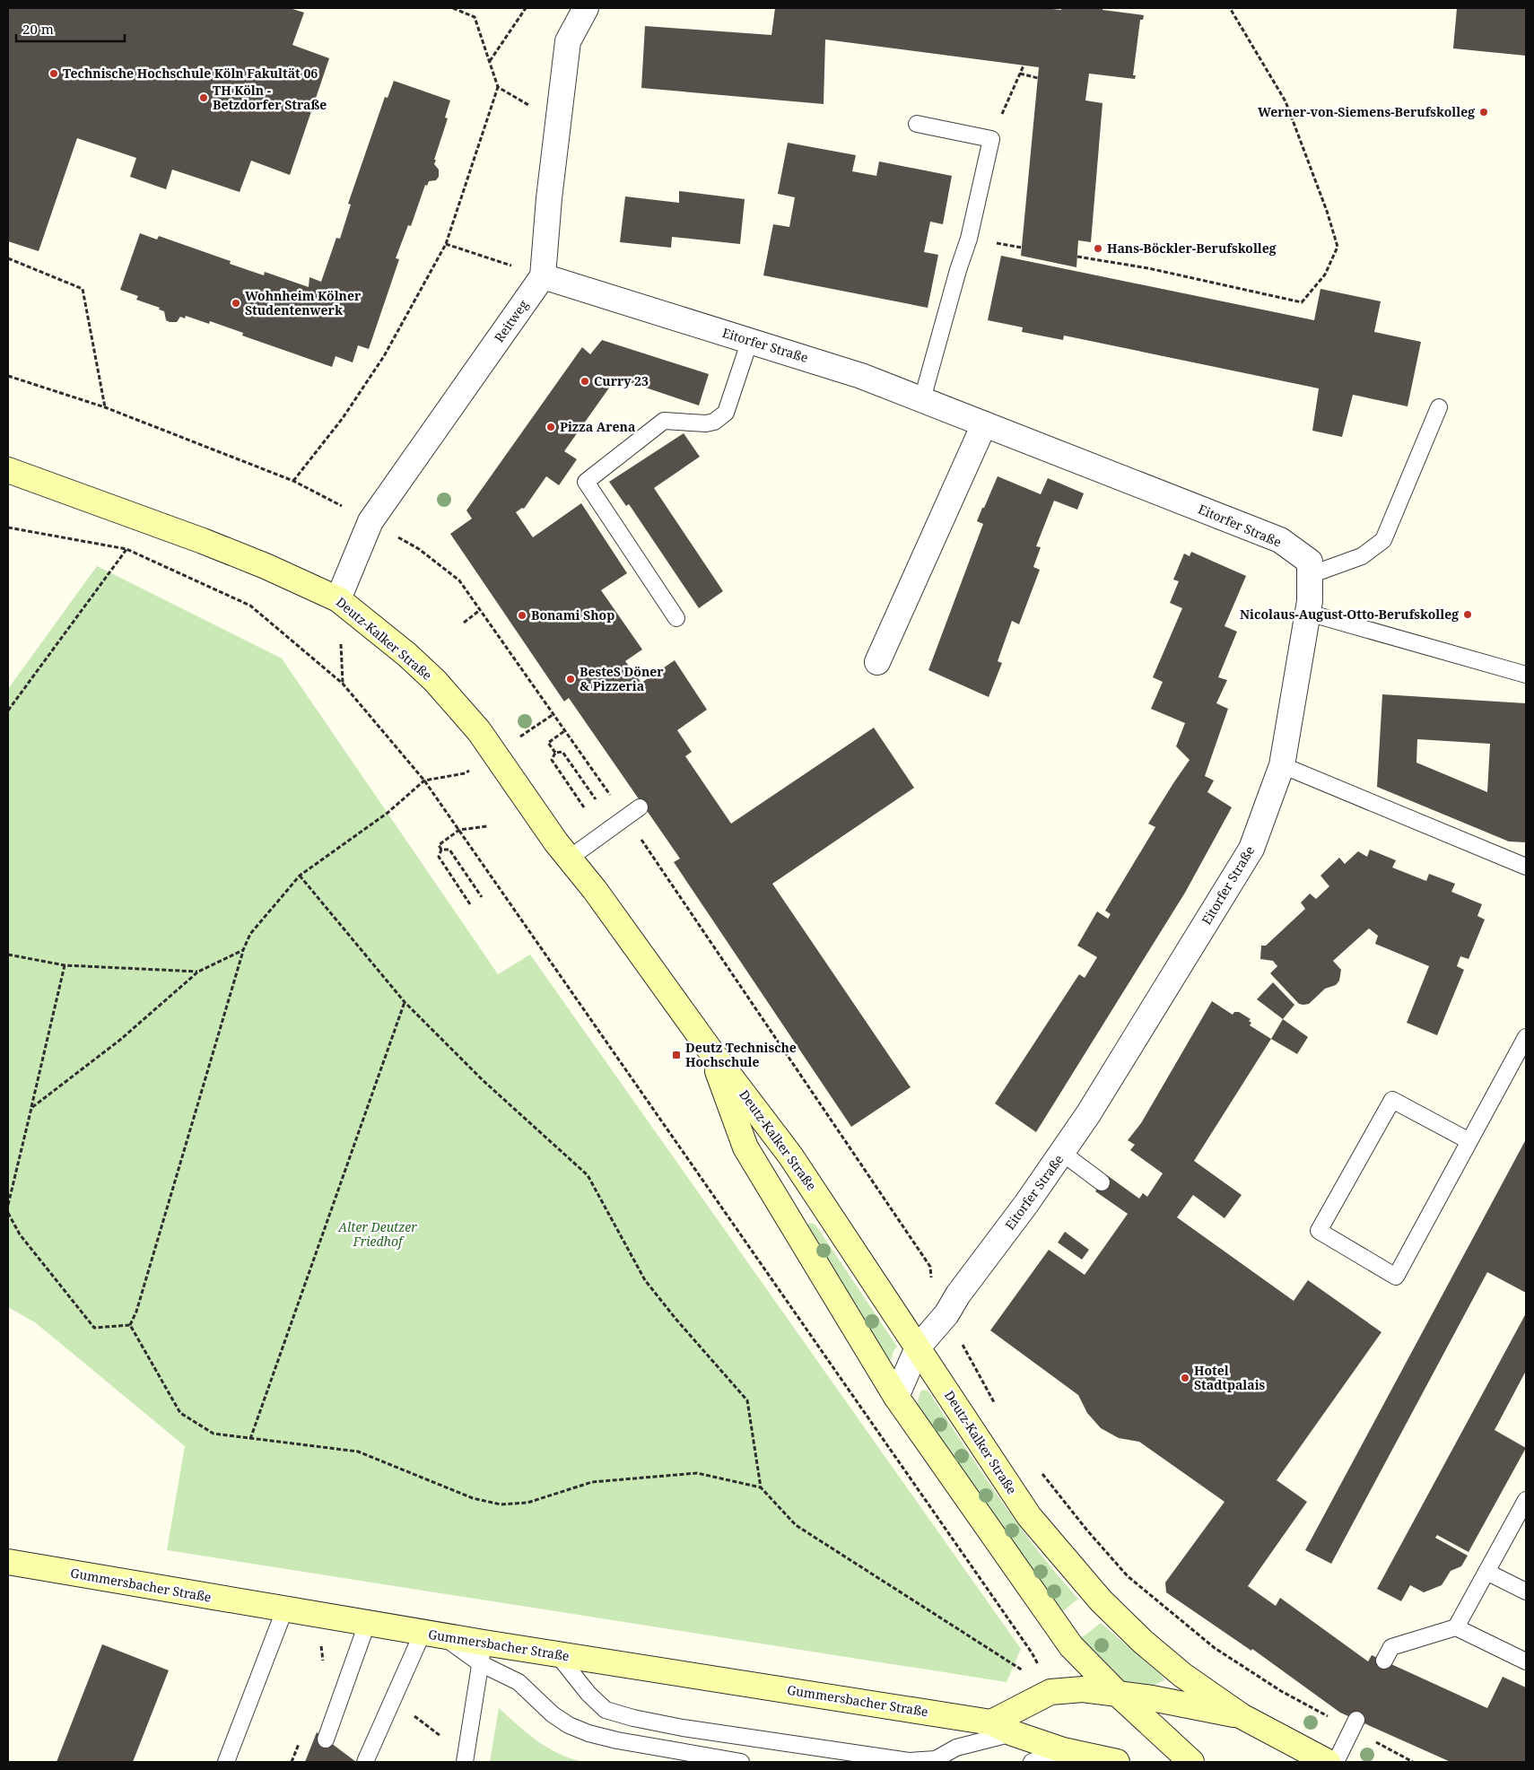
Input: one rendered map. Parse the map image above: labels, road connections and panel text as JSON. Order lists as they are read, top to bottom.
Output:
{
  "streets": {
    "main road": ["Deutz-Kalker Straße", "Gummersbacher Straße"],
    "street": ["Reitweg", "Eitorfer Straße"]
  },
  "crossings": [
    ["Reitweg", "Eitorfer Straße"],
    ["Reitweg", "Deutz-Kalker Straße"],
    ["Eitorfer Straße", "Deutz-Kalker Straße"]
  ],
  "parks": ["Alter Deutzer Friedhof"],
  "places": {
    "other": [
      "Technische Hochschule Köln Fakultät 06",
      "TH Köln - Betzdorfer Straße",
      "Werner-von-Siemens-Berufskolleg",
      "Hans-Böckler-Berufskolleg",
      "Wohnheim Kölner Studentenwerk",
      "Curry 23",
      "Pizza Arena",
      "Nicolaus-August-Otto-Berufskolleg",
      "Bonami Shop",
      "BesteS Döner & Pizzeria",
      "Hotel Stadtpalais"
    ],
    "transit": ["Deutz Technische Hochschule"]
  },
  "scale_bar": "20 m"
}
